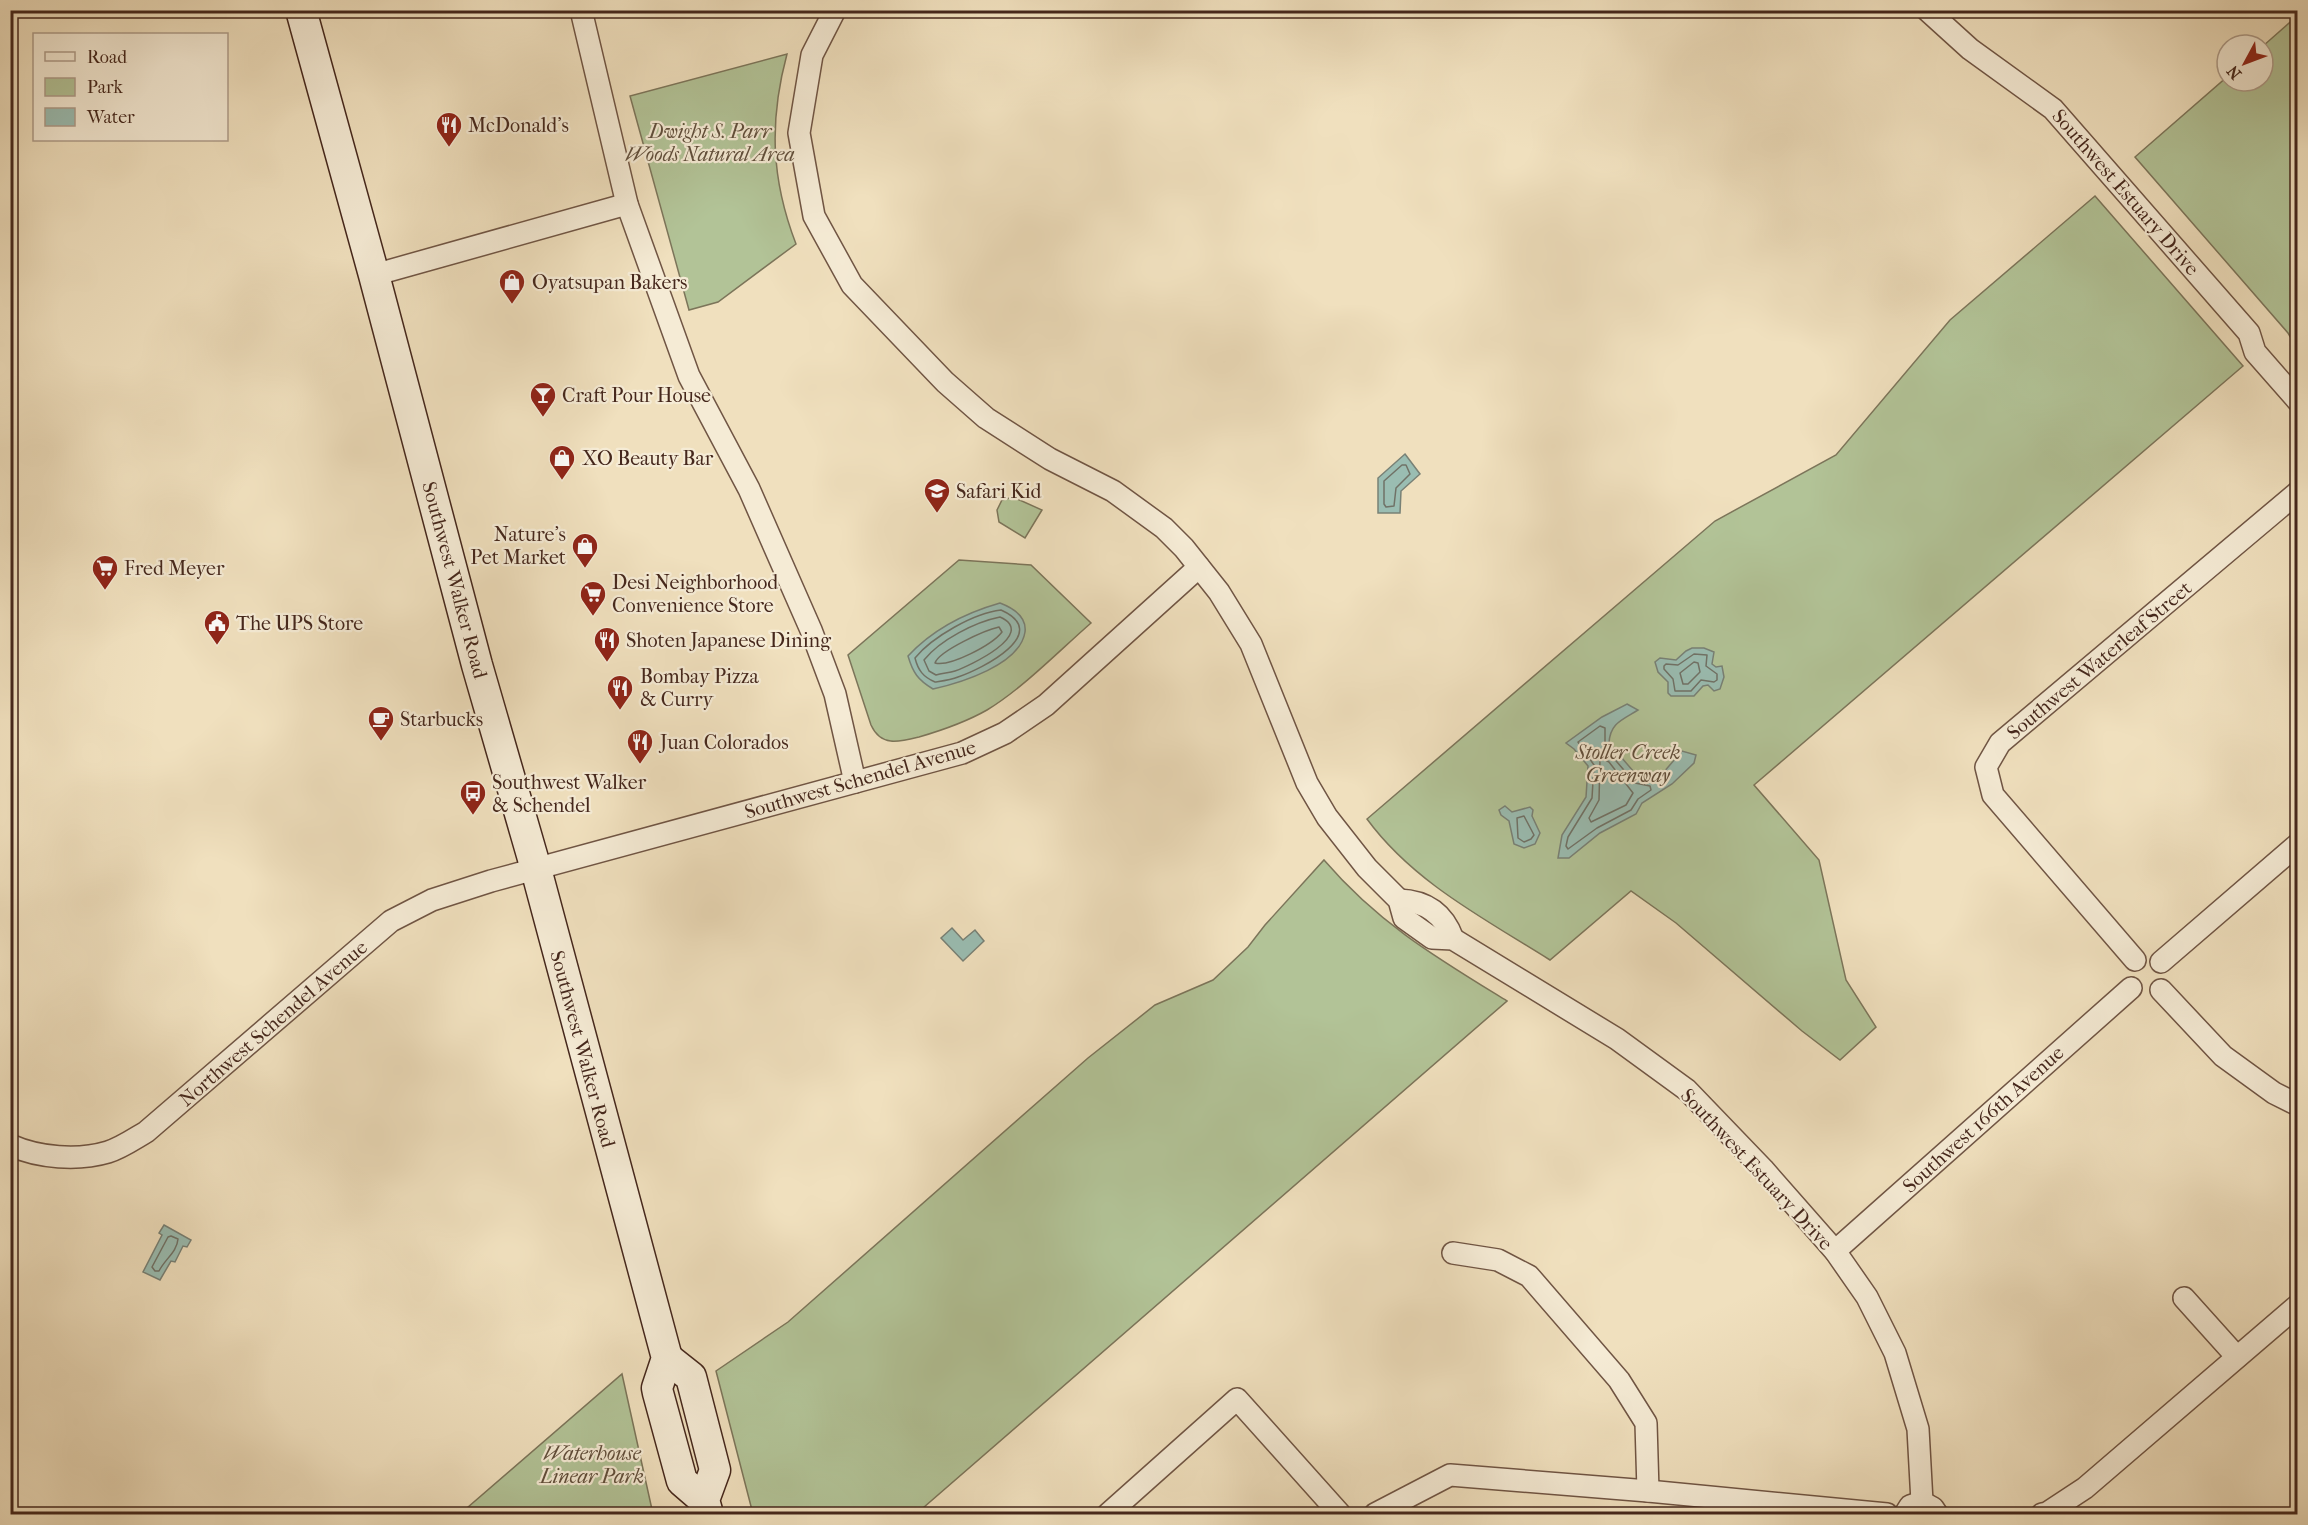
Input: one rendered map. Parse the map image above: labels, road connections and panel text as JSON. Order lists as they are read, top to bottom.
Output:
{
  "streets": {
    "main road": ["Southwest Walker Road"],
    "street": [
      "Southwest Estuary Drive",
      "Southwest Waterleaf Street",
      "Southwest Schendel Avenue",
      "Northwest Schendel Avenue",
      "Southwest 166th Avenue"
    ]
  },
  "crossings": [
    ["Southwest Estuary Drive", "Southwest Schendel Avenue"],
    ["Southwest Estuary Drive", "Southwest 166th Avenue"],
    ["Southwest Walker Road", "Southwest Schendel Avenue"],
    ["Southwest Walker Road", "Northwest Schendel Avenue"],
    ["Southwest Waterleaf Street", "Southwest 166th Avenue"],
    ["Southwest Schendel Avenue", "Northwest Schendel Avenue"]
  ],
  "parks": ["Dwight S. Parr Woods Natural Area", "Stoller Creek Greenway", "Waterhouse Linear Park"],
  "places": {
    "restaurant": [
      "McDonald's",
      "Shoten Japanese Dining",
      "Bombay Pizza & Curry",
      "Juan Colorados"
    ],
    "shop": ["Oyatsupan Bakers", "XO Beauty Bar", "Nature's Pet Market"],
    "bar": ["Craft Pour House"],
    "school or university": ["Safari Kid"],
    "supermarket": ["Fred Meyer", "Desi Neighborhood Convenience Store"],
    "public building": ["The UPS Store"],
    "cafe": ["Starbucks"],
    "bus stop": ["Southwest Walker & Schendel"]
  },
  "legend": ["Road", "Park", "Water"],
  "north": "bottom left"
}
